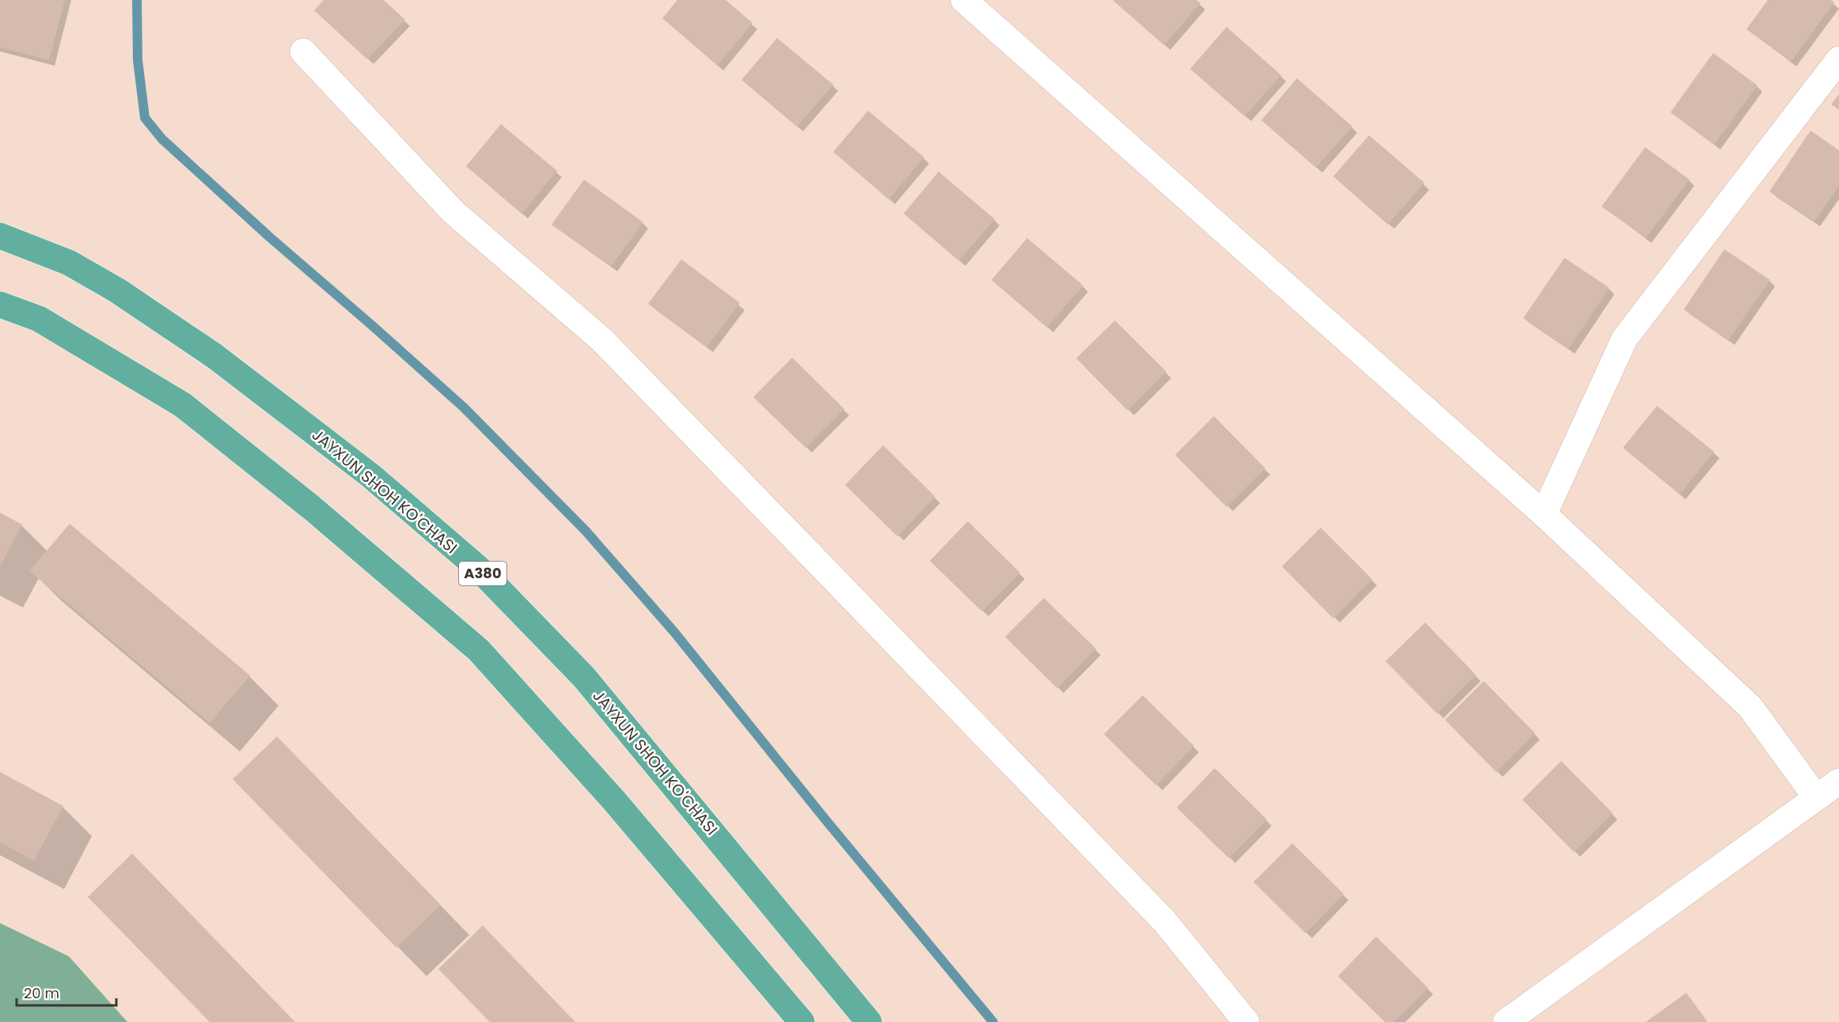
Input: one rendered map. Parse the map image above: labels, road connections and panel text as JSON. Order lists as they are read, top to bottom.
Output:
{
  "streets": {
    "highway": ["JAYXUN SHOH KO'CHASI", "A380"]
  },
  "scale_bar": "20 m"
}
